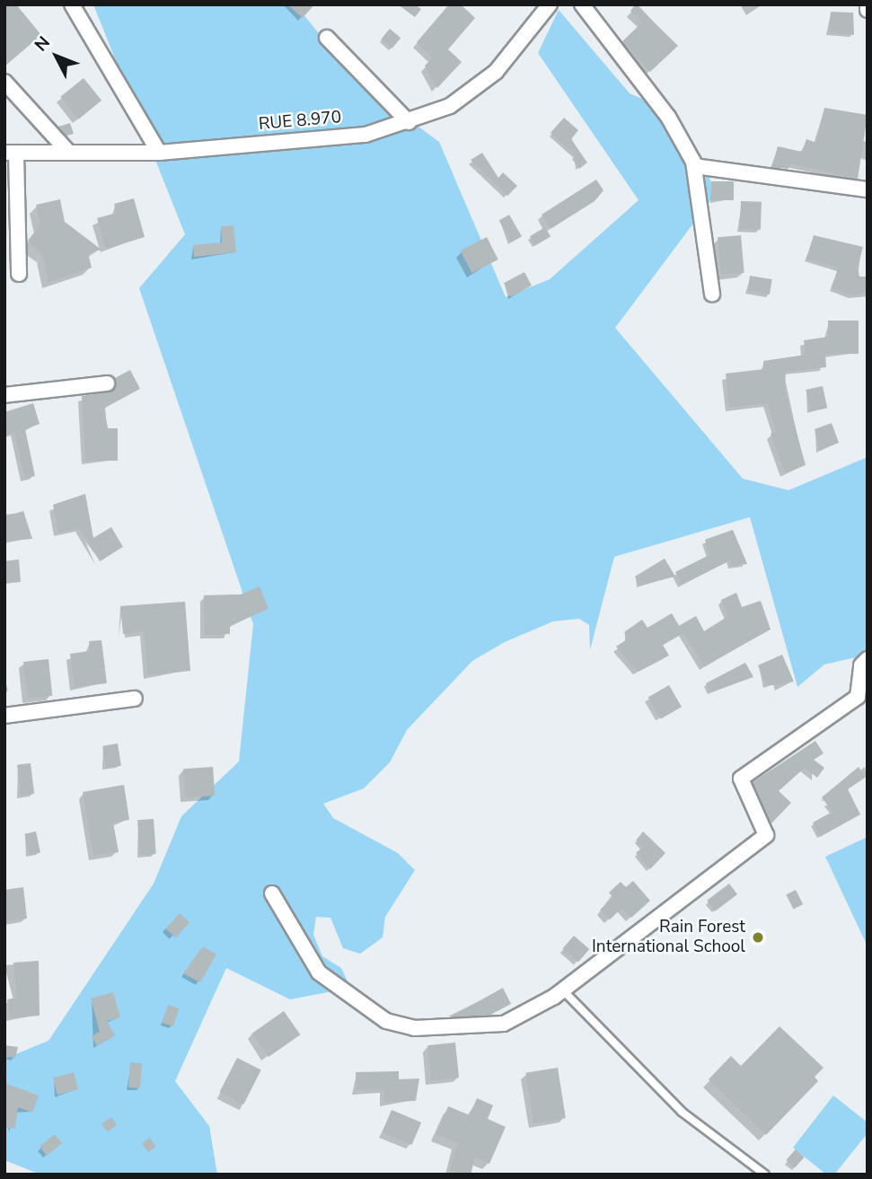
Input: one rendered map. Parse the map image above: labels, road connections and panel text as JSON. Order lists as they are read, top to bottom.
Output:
{
  "streets": {
    "street": ["RUE 8.970"]
  },
  "places": ["Rain Forest International School"],
  "north": "top left"
}
